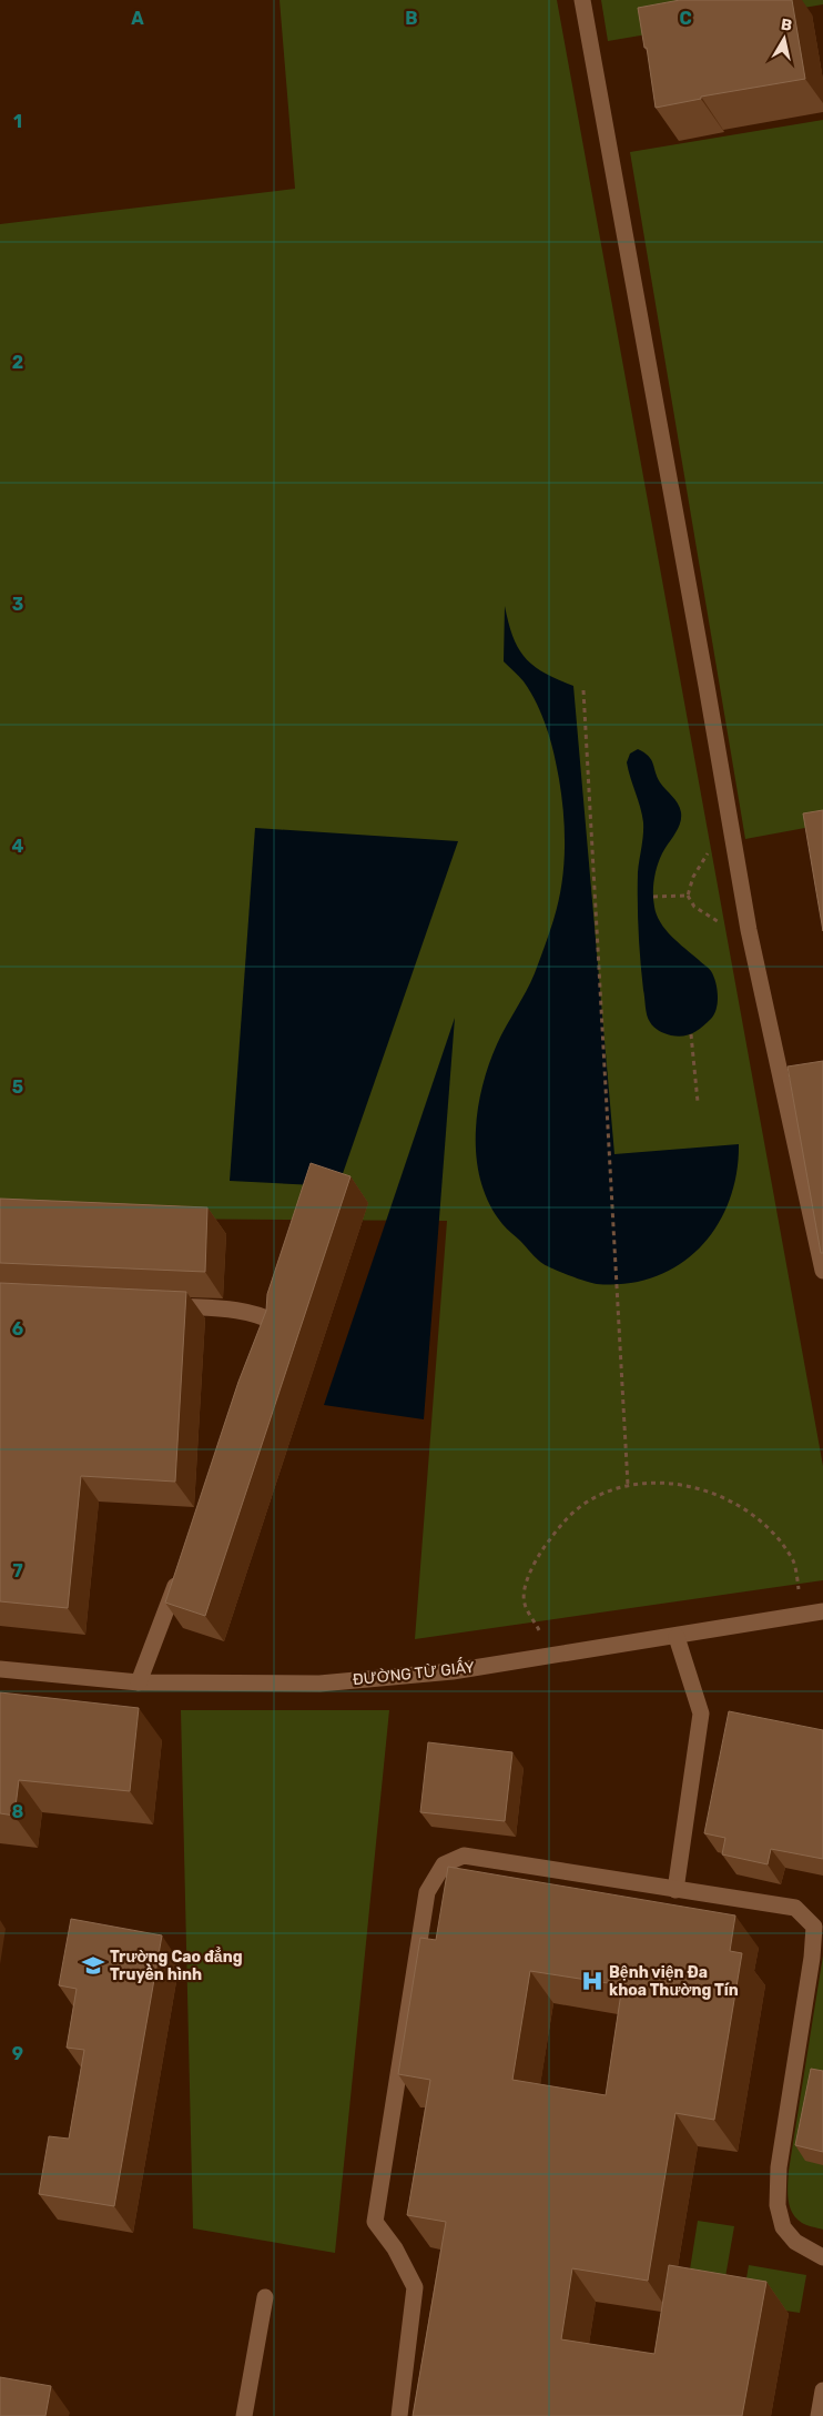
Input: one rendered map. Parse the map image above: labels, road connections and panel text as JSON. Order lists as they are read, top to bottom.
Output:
{
  "streets": {
    "street": ["ĐƯỜNG TỪ GIẤY"]
  },
  "places": {
    "school or university": ["Trường Cao đẳng Truyền hình"],
    "hospital": ["Bệnh viện Đa khoa Thường Tín"]
  },
  "north": "top",
  "grid": {
    "columns": ["A", "B", "C"],
    "rows": [
      "1",
      "2",
      "3",
      "4",
      "5",
      "6",
      "7",
      "8",
      "9"
    ]
  }
}
